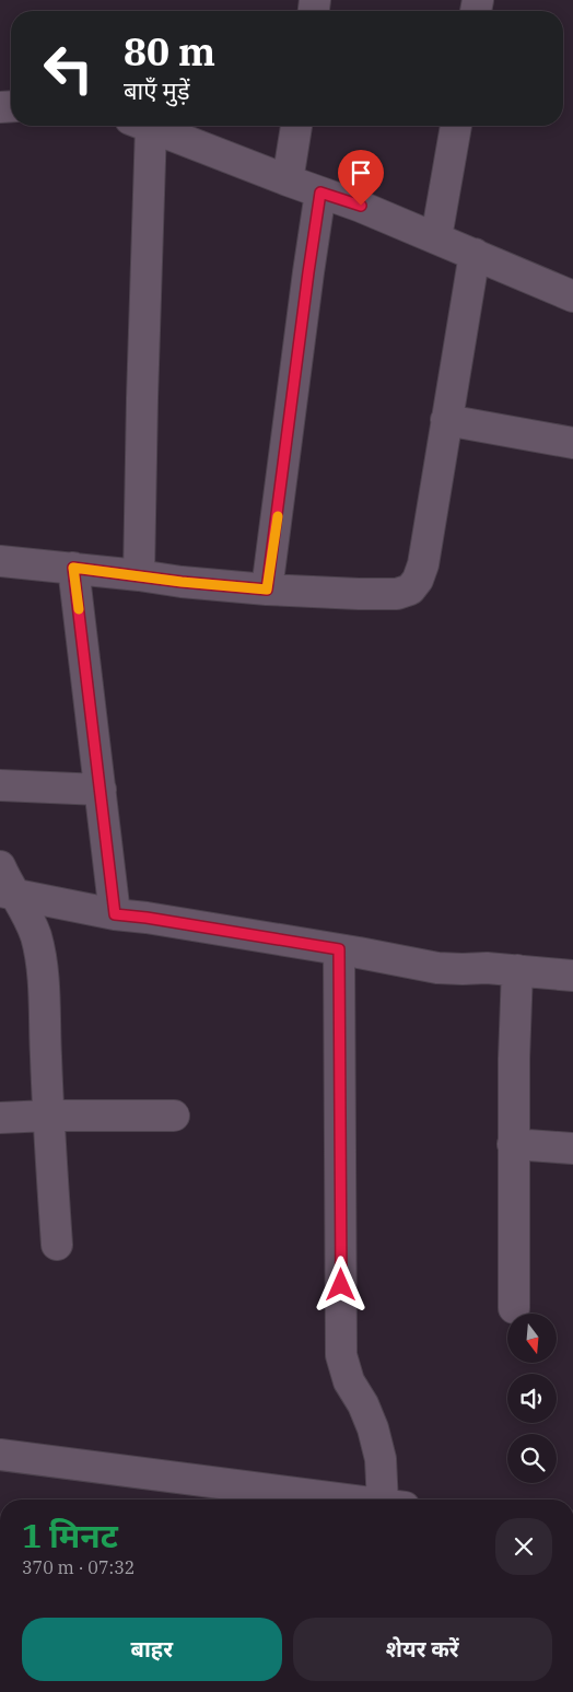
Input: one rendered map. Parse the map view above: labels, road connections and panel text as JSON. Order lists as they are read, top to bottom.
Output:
{
  "north": "bottom",
  "page": {
    "turn": ["80 m", "बाएँ मुड़ें"],
    "heading": ["1 मिनट", "370 m · 07:32"],
    "buttons": ["बाहर", "शेयर करें"]
  }
}
